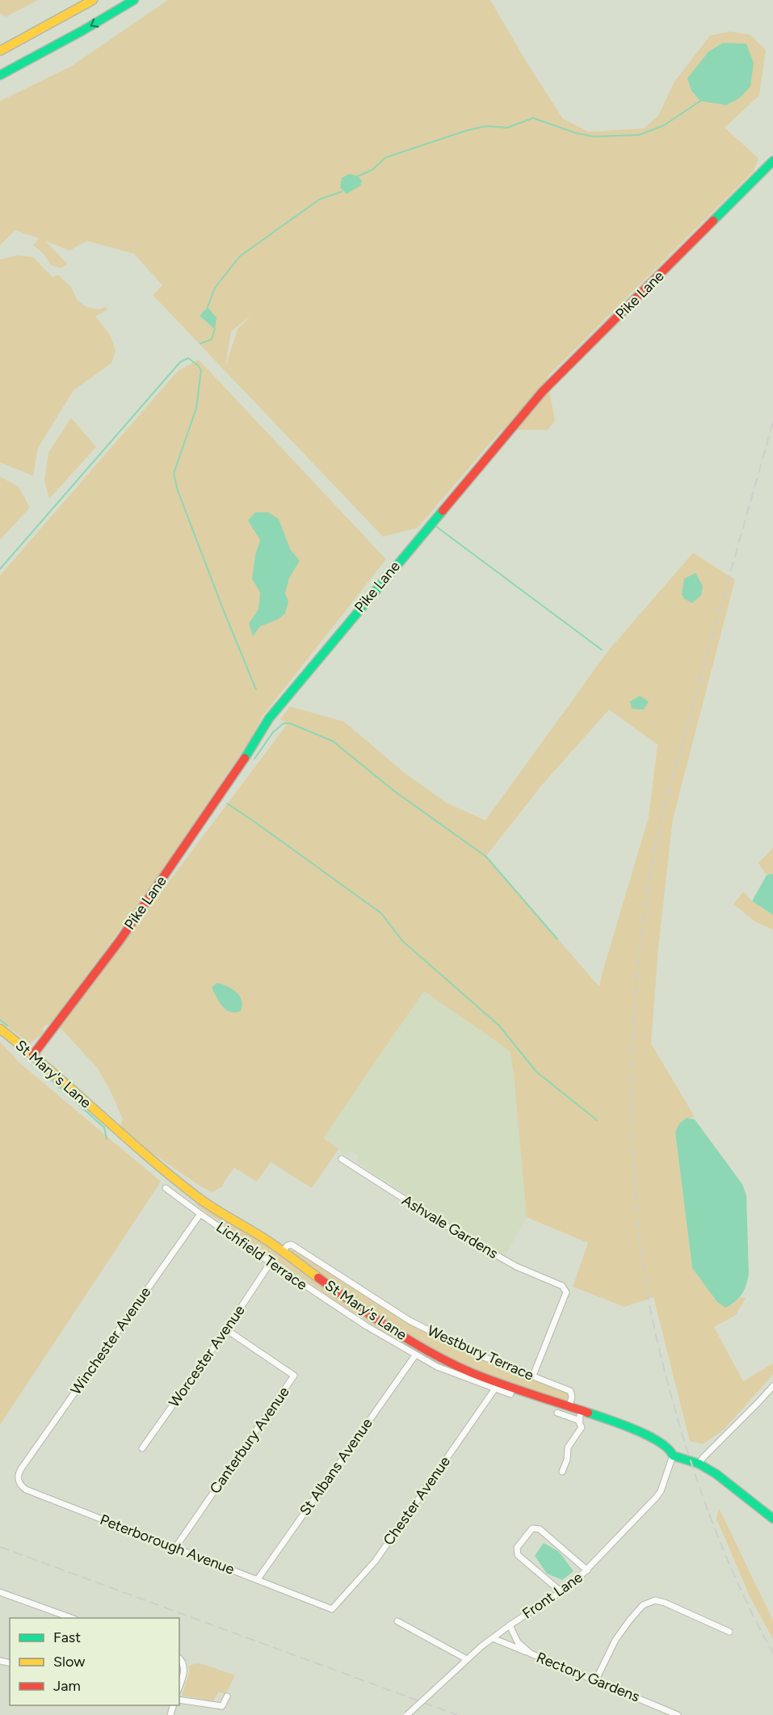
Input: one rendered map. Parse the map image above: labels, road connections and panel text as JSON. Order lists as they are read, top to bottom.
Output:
{
  "streets": {
    "main road": ["Pike Lane", "St Mary's Lane"],
    "street": [
      "Ashvale Gardens",
      "Lichfield Terrace",
      "Winchester Avenue",
      "Westbury Terrace",
      "Worcester Avenue",
      "Canterbury Avenue",
      "St Albans Avenue",
      "Chester Avenue",
      "Peterborough Avenue",
      "Front Lane",
      "Rectory Gardens"
    ]
  },
  "crossings": [
    ["Pike Lane", "St Mary's Lane"],
    ["St Mary's Lane", "Lichfield Terrace"],
    ["St Mary's Lane", "Westbury Terrace"],
    ["St Mary's Lane", "Front Lane"],
    ["Ashvale Gardens", "Westbury Terrace"],
    ["Lichfield Terrace", "Winchester Avenue"],
    ["Lichfield Terrace", "Worcester Avenue"],
    ["Lichfield Terrace", "St Albans Avenue"],
    ["Lichfield Terrace", "Chester Avenue"],
    ["Winchester Avenue", "Peterborough Avenue"],
    ["Worcester Avenue", "Canterbury Avenue"],
    ["Canterbury Avenue", "Peterborough Avenue"],
    ["St Albans Avenue", "Peterborough Avenue"],
    ["Chester Avenue", "Peterborough Avenue"],
    ["Front Lane", "Rectory Gardens"]
  ],
  "legend": ["Fast", "Slow", "Jam"]
}
